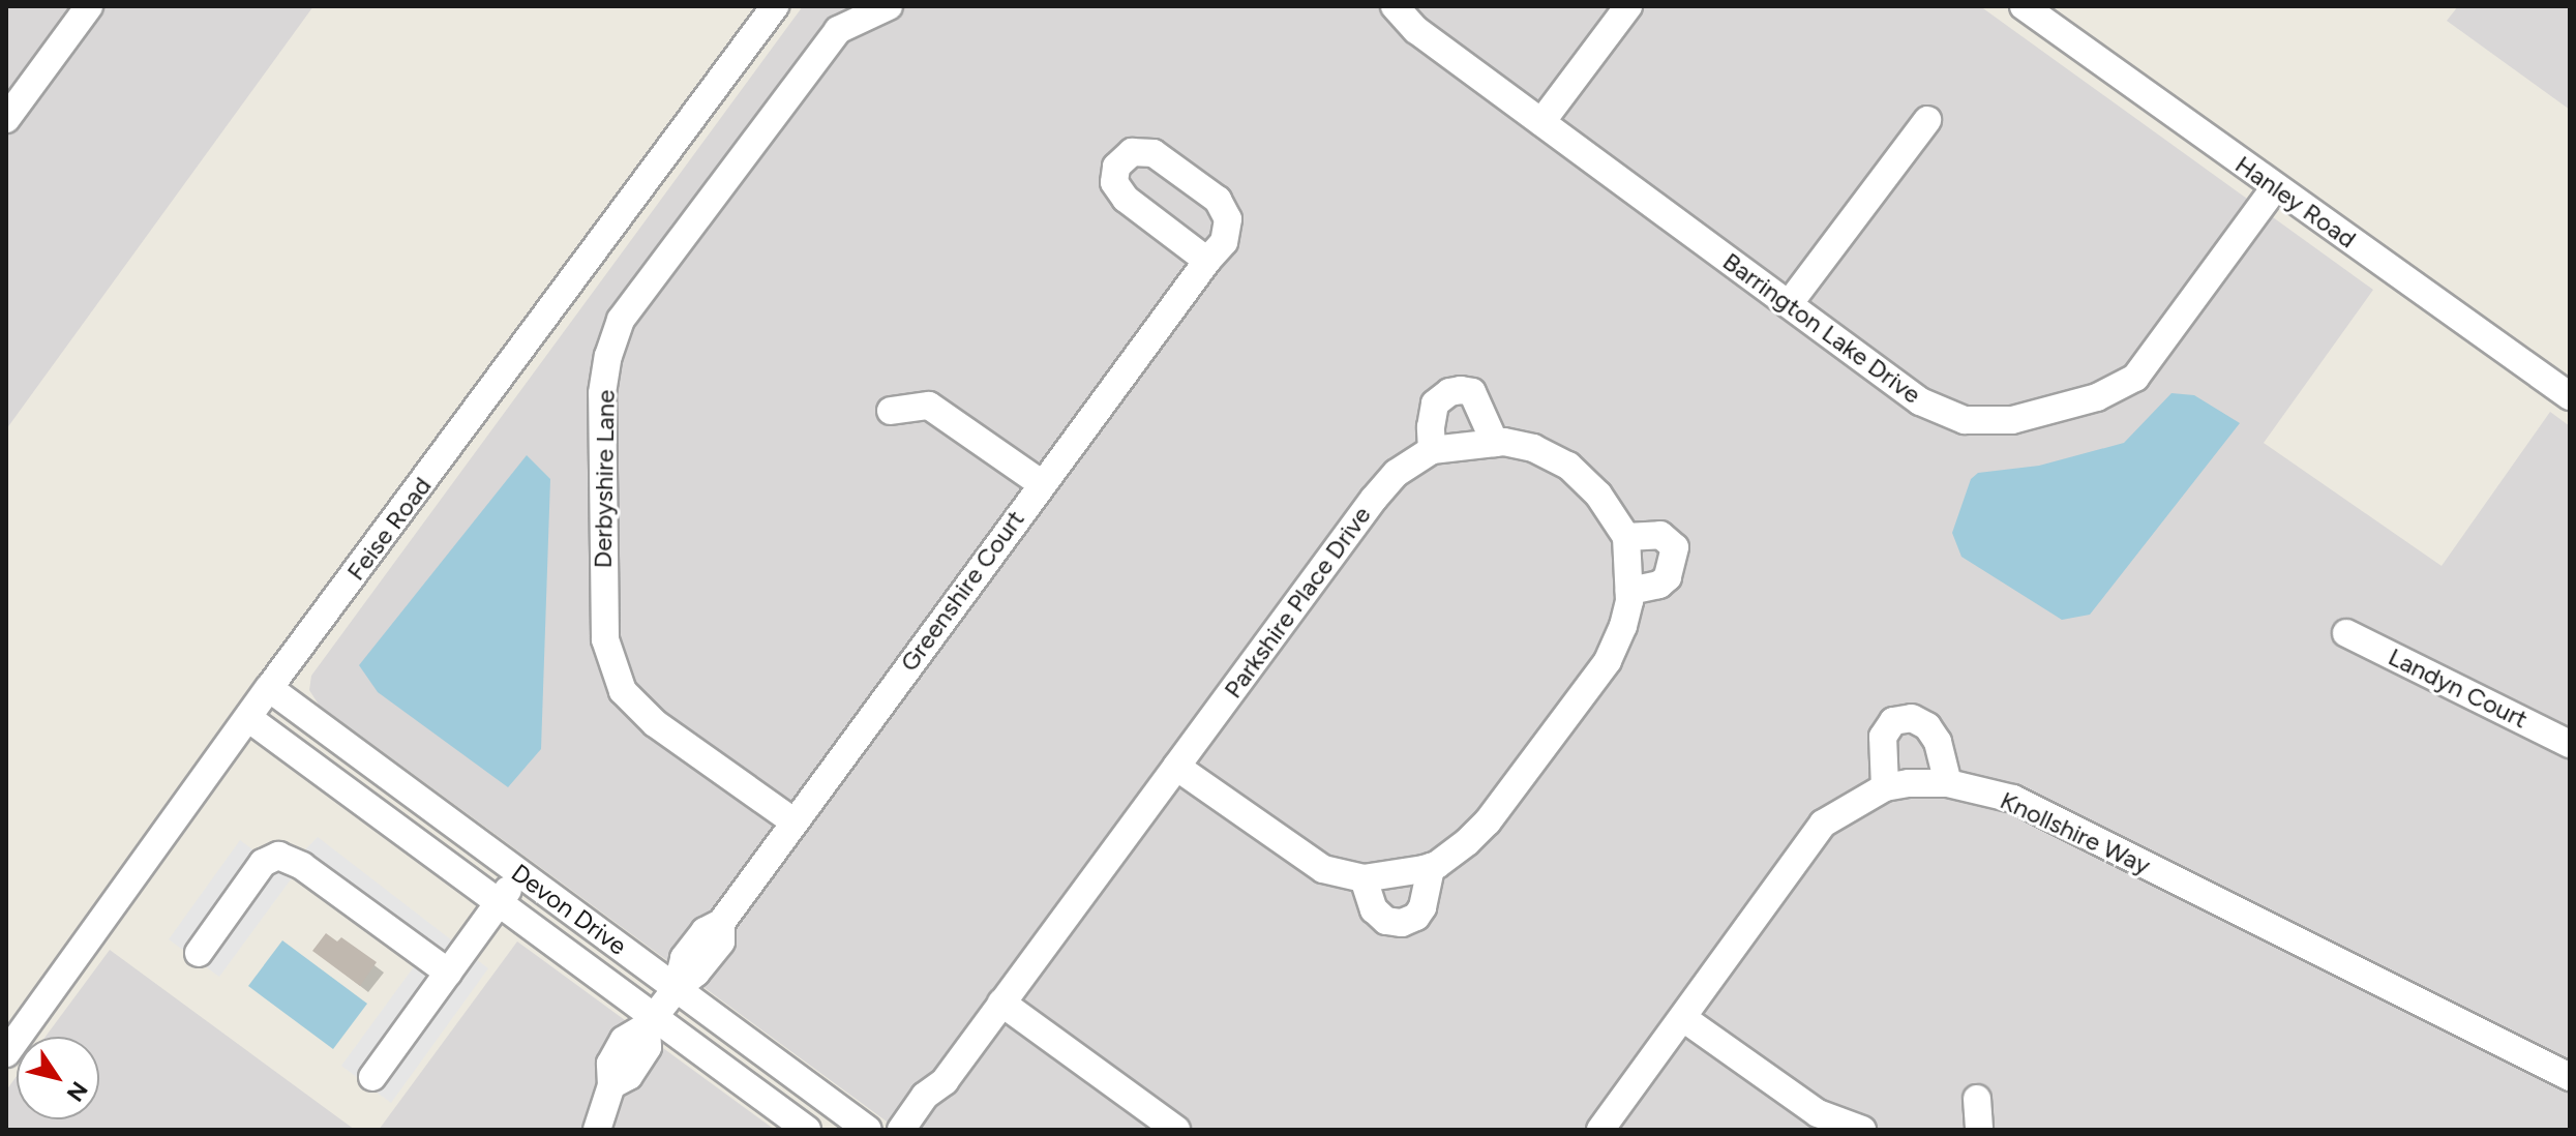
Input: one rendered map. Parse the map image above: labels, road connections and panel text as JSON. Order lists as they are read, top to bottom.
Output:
{
  "streets": {
    "street": [
      "Hanley Road",
      "Barrington Lake Drive",
      "Derbyshire Lane",
      "Feise Road",
      "Greenshire Court",
      "Parkshire Place Drive",
      "Landyn Court",
      "Knollshire Way",
      "Devon Drive"
    ]
  },
  "crossings": [
    ["Hanley Road", "Barrington Lake Drive"],
    ["Derbyshire Lane", "Greenshire Court"],
    ["Feise Road", "Devon Drive"],
    ["Greenshire Court", "Devon Drive"]
  ],
  "north": "bottom right"
}
